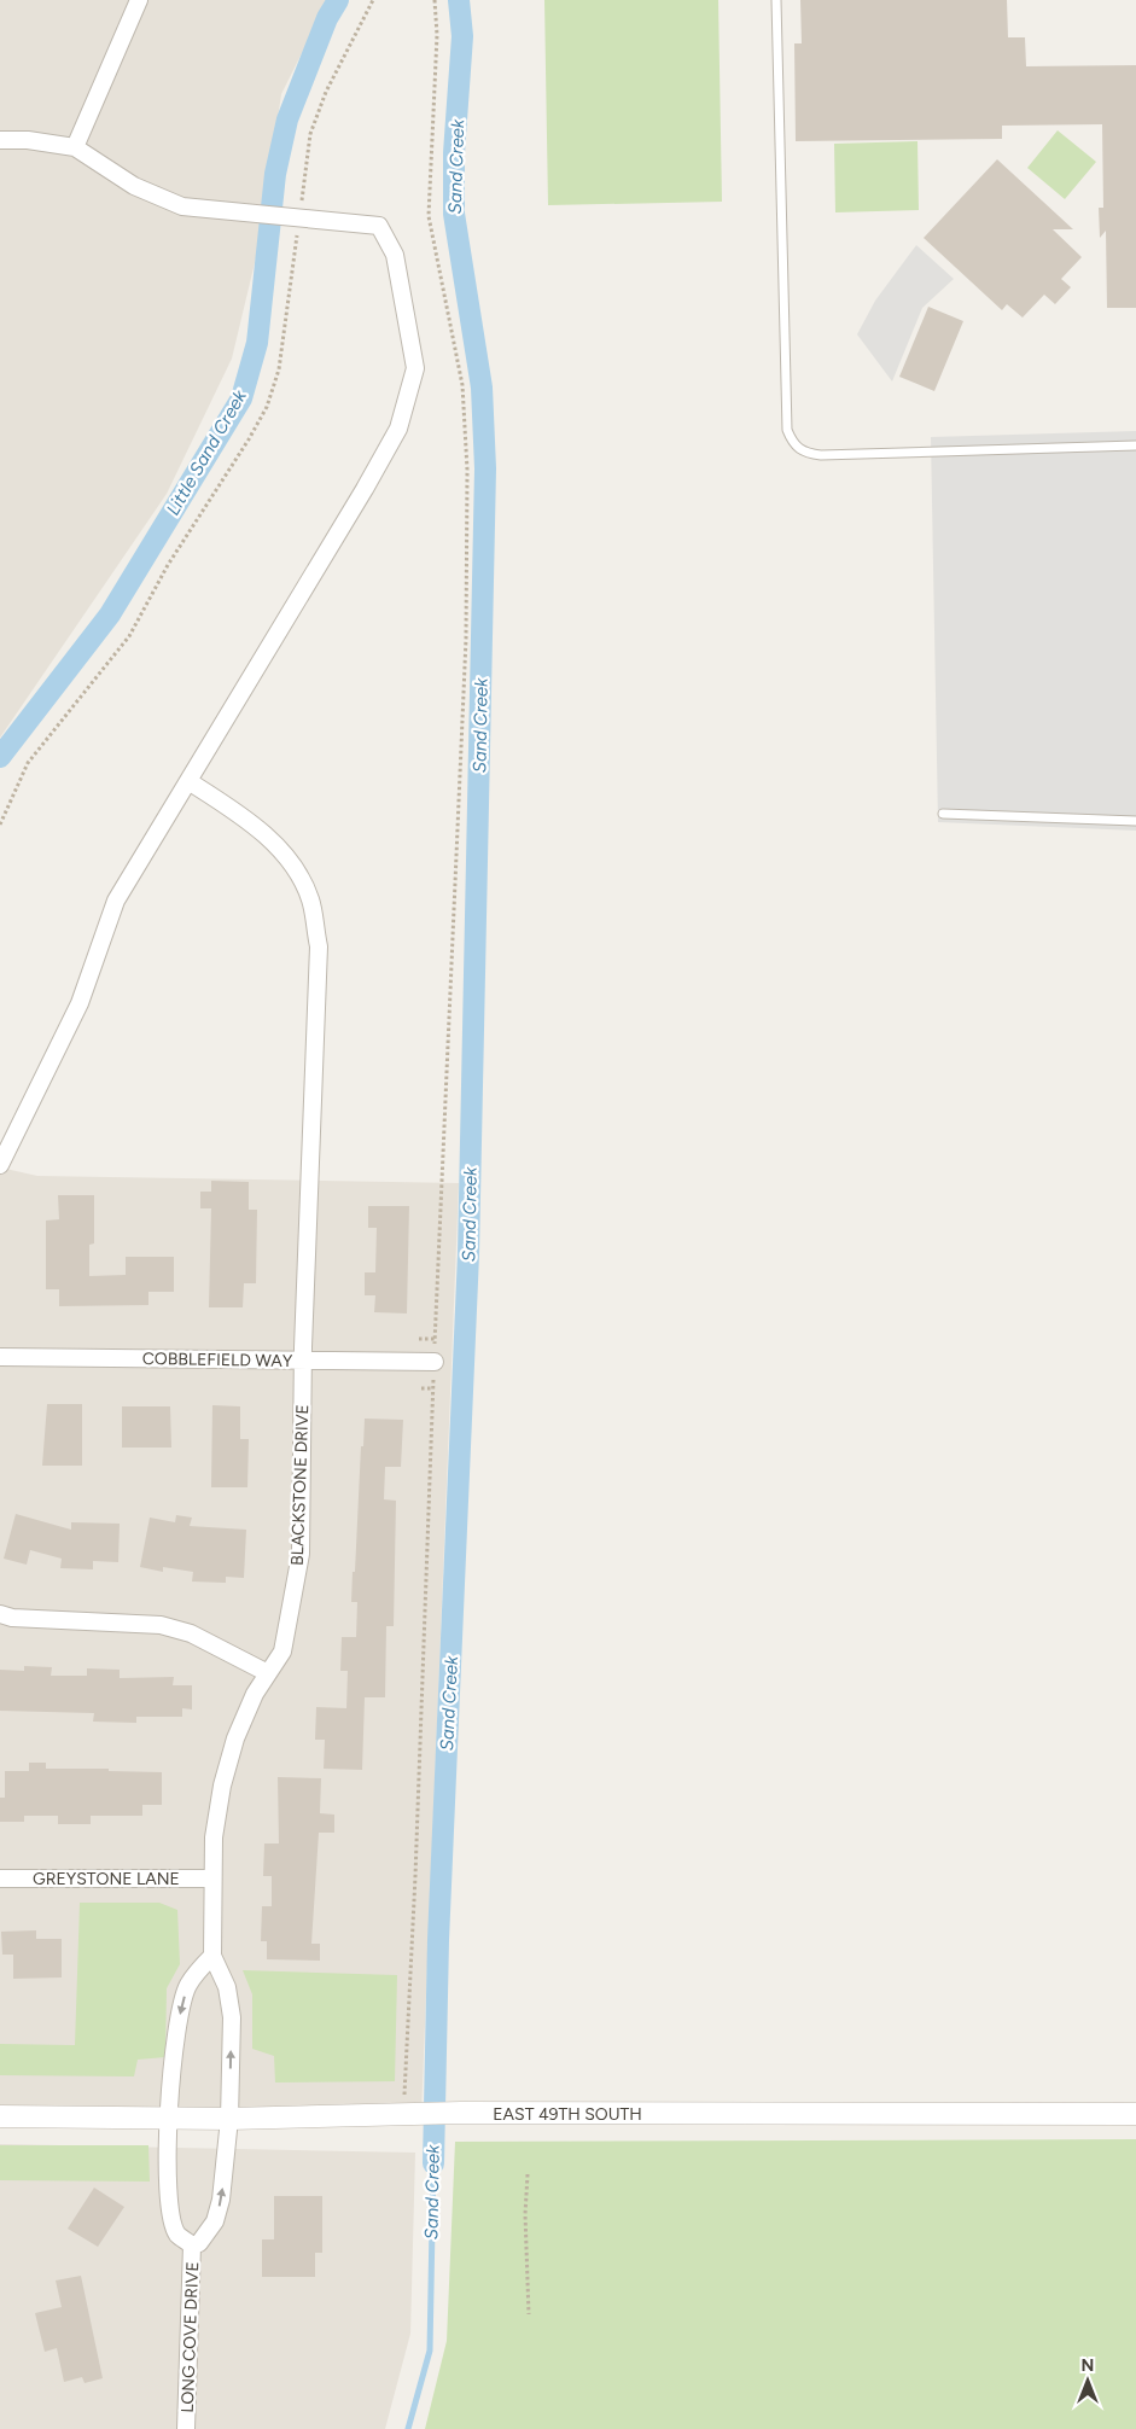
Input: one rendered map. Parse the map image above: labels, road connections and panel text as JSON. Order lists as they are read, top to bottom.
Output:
{
  "streets": {
    "street": [
      "COBBLEFIELD WAY",
      "BLACKSTONE DRIVE",
      "GREYSTONE LANE",
      "EAST 49TH SOUTH",
      "LONG COVE DRIVE"
    ]
  },
  "crossings": [
    ["COBBLEFIELD WAY", "BLACKSTONE DRIVE"],
    ["BLACKSTONE DRIVE", "GREYSTONE LANE"],
    ["BLACKSTONE DRIVE", "EAST 49TH SOUTH"],
    ["BLACKSTONE DRIVE", "LONG COVE DRIVE"],
    ["EAST 49TH SOUTH", "LONG COVE DRIVE"]
  ],
  "water": ["Sand Creek", "Little Sand Creek"],
  "north": "top"
}
